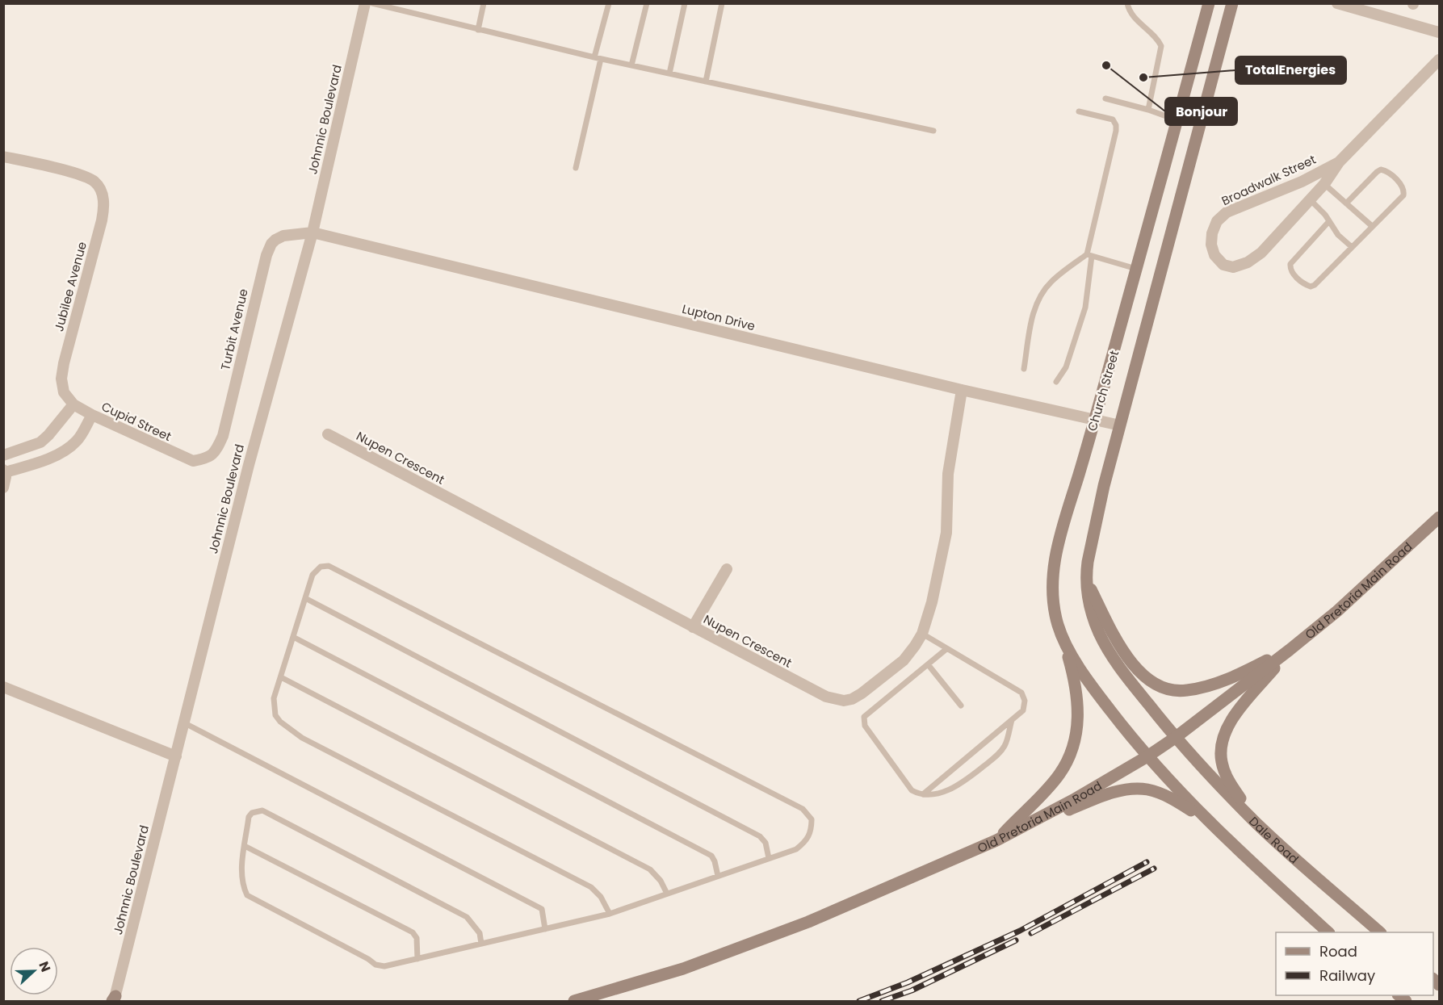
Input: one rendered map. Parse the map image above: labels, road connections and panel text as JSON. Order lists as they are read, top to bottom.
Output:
{
  "streets": {
    "main road": ["Church Street", "Old Pretoria Main Road", "Dale Road"],
    "street": [
      "Johnnic Boulevard",
      "Broadwalk Street",
      "Jubilee Avenue",
      "Lupton Drive",
      "Turbit Avenue",
      "Cupid Street",
      "Nupen Crescent"
    ]
  },
  "crossings": [
    ["Johnnic Boulevard", "Lupton Drive"],
    ["Johnnic Boulevard", "Turbit Avenue"],
    ["Jubilee Avenue", "Cupid Street"],
    ["Lupton Drive", "Turbit Avenue"],
    ["Lupton Drive", "Church Street"],
    ["Lupton Drive", "Nupen Crescent"],
    ["Turbit Avenue", "Cupid Street"],
    ["Church Street", "Old Pretoria Main Road"],
    ["Church Street", "Dale Road"],
    ["Old Pretoria Main Road", "Dale Road"]
  ],
  "places": ["Bonjour", "TotalEnergies"],
  "legend": ["Road", "Railway"],
  "north": "right"
}
